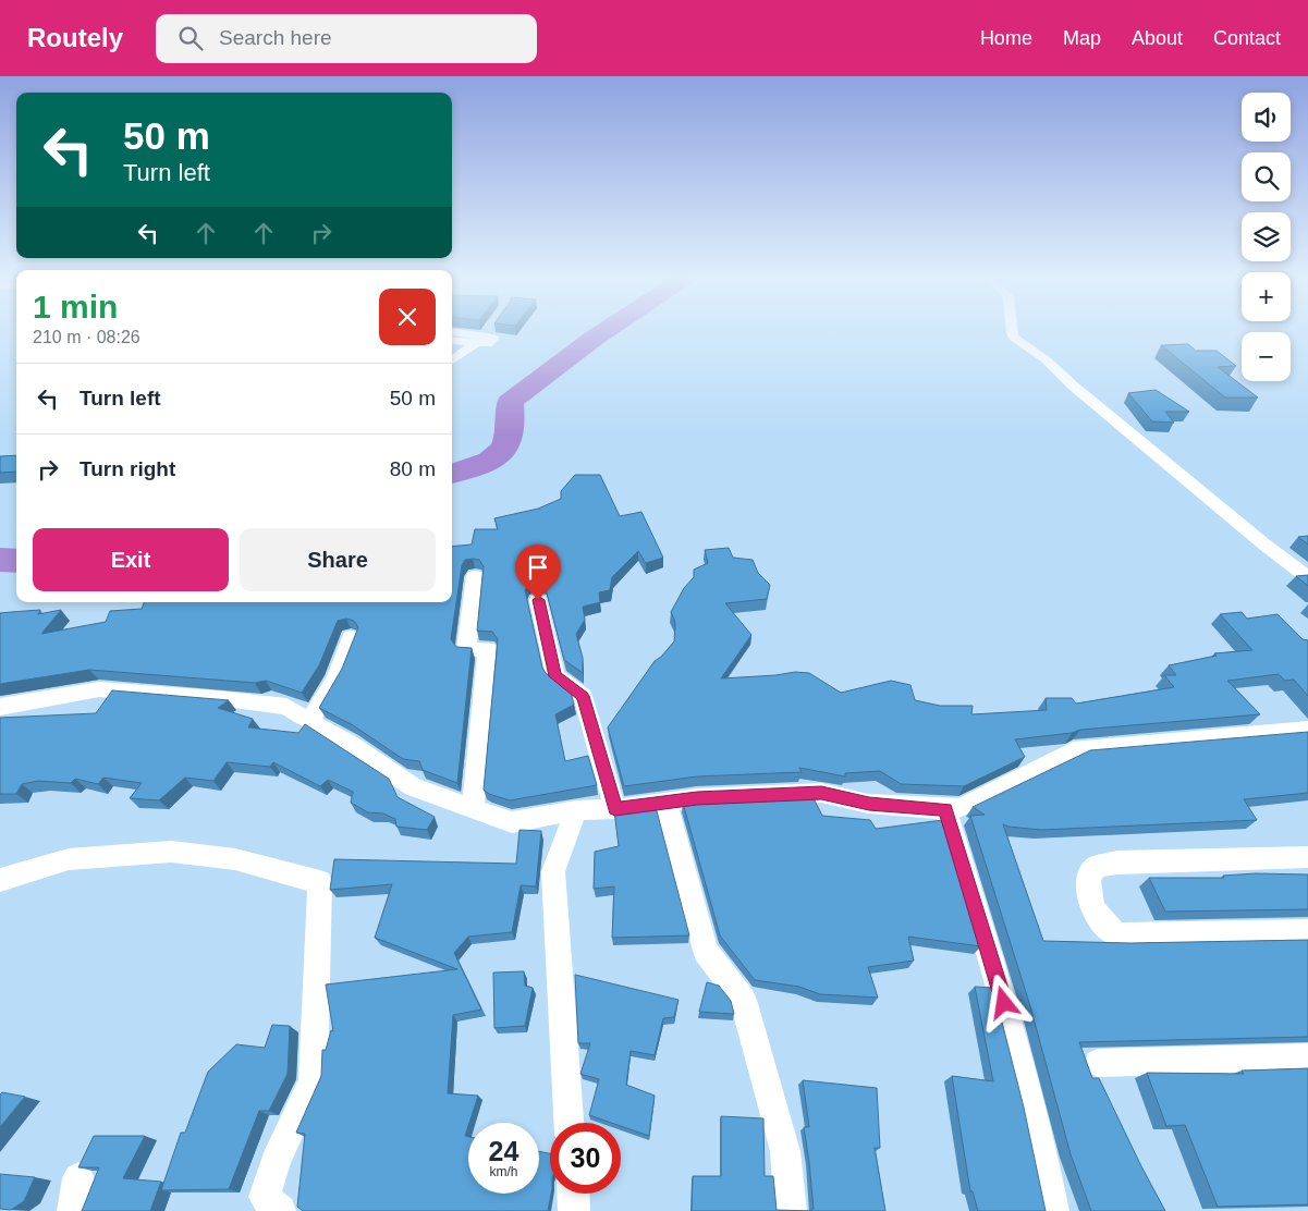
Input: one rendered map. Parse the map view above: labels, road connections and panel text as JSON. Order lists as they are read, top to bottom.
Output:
{
  "page": {
    "header": "Routely",
    "search": "Search here",
    "nav": [
      "Home",
      "Map",
      "About",
      "Contact"
    ],
    "map_buttons": ["+", "−"],
    "turn": ["50 m", "Turn left"],
    "heading": ["1 min", "210 m · 08:26"],
    "list": [
      {
        "name": "Turn left",
        "value": "50 m"
      },
      {
        "name": "Turn right",
        "value": "80 m"
      }
    ],
    "buttons": ["Exit", "Share"],
    "speed": "24 km/h",
    "limit": "30"
  }
}
